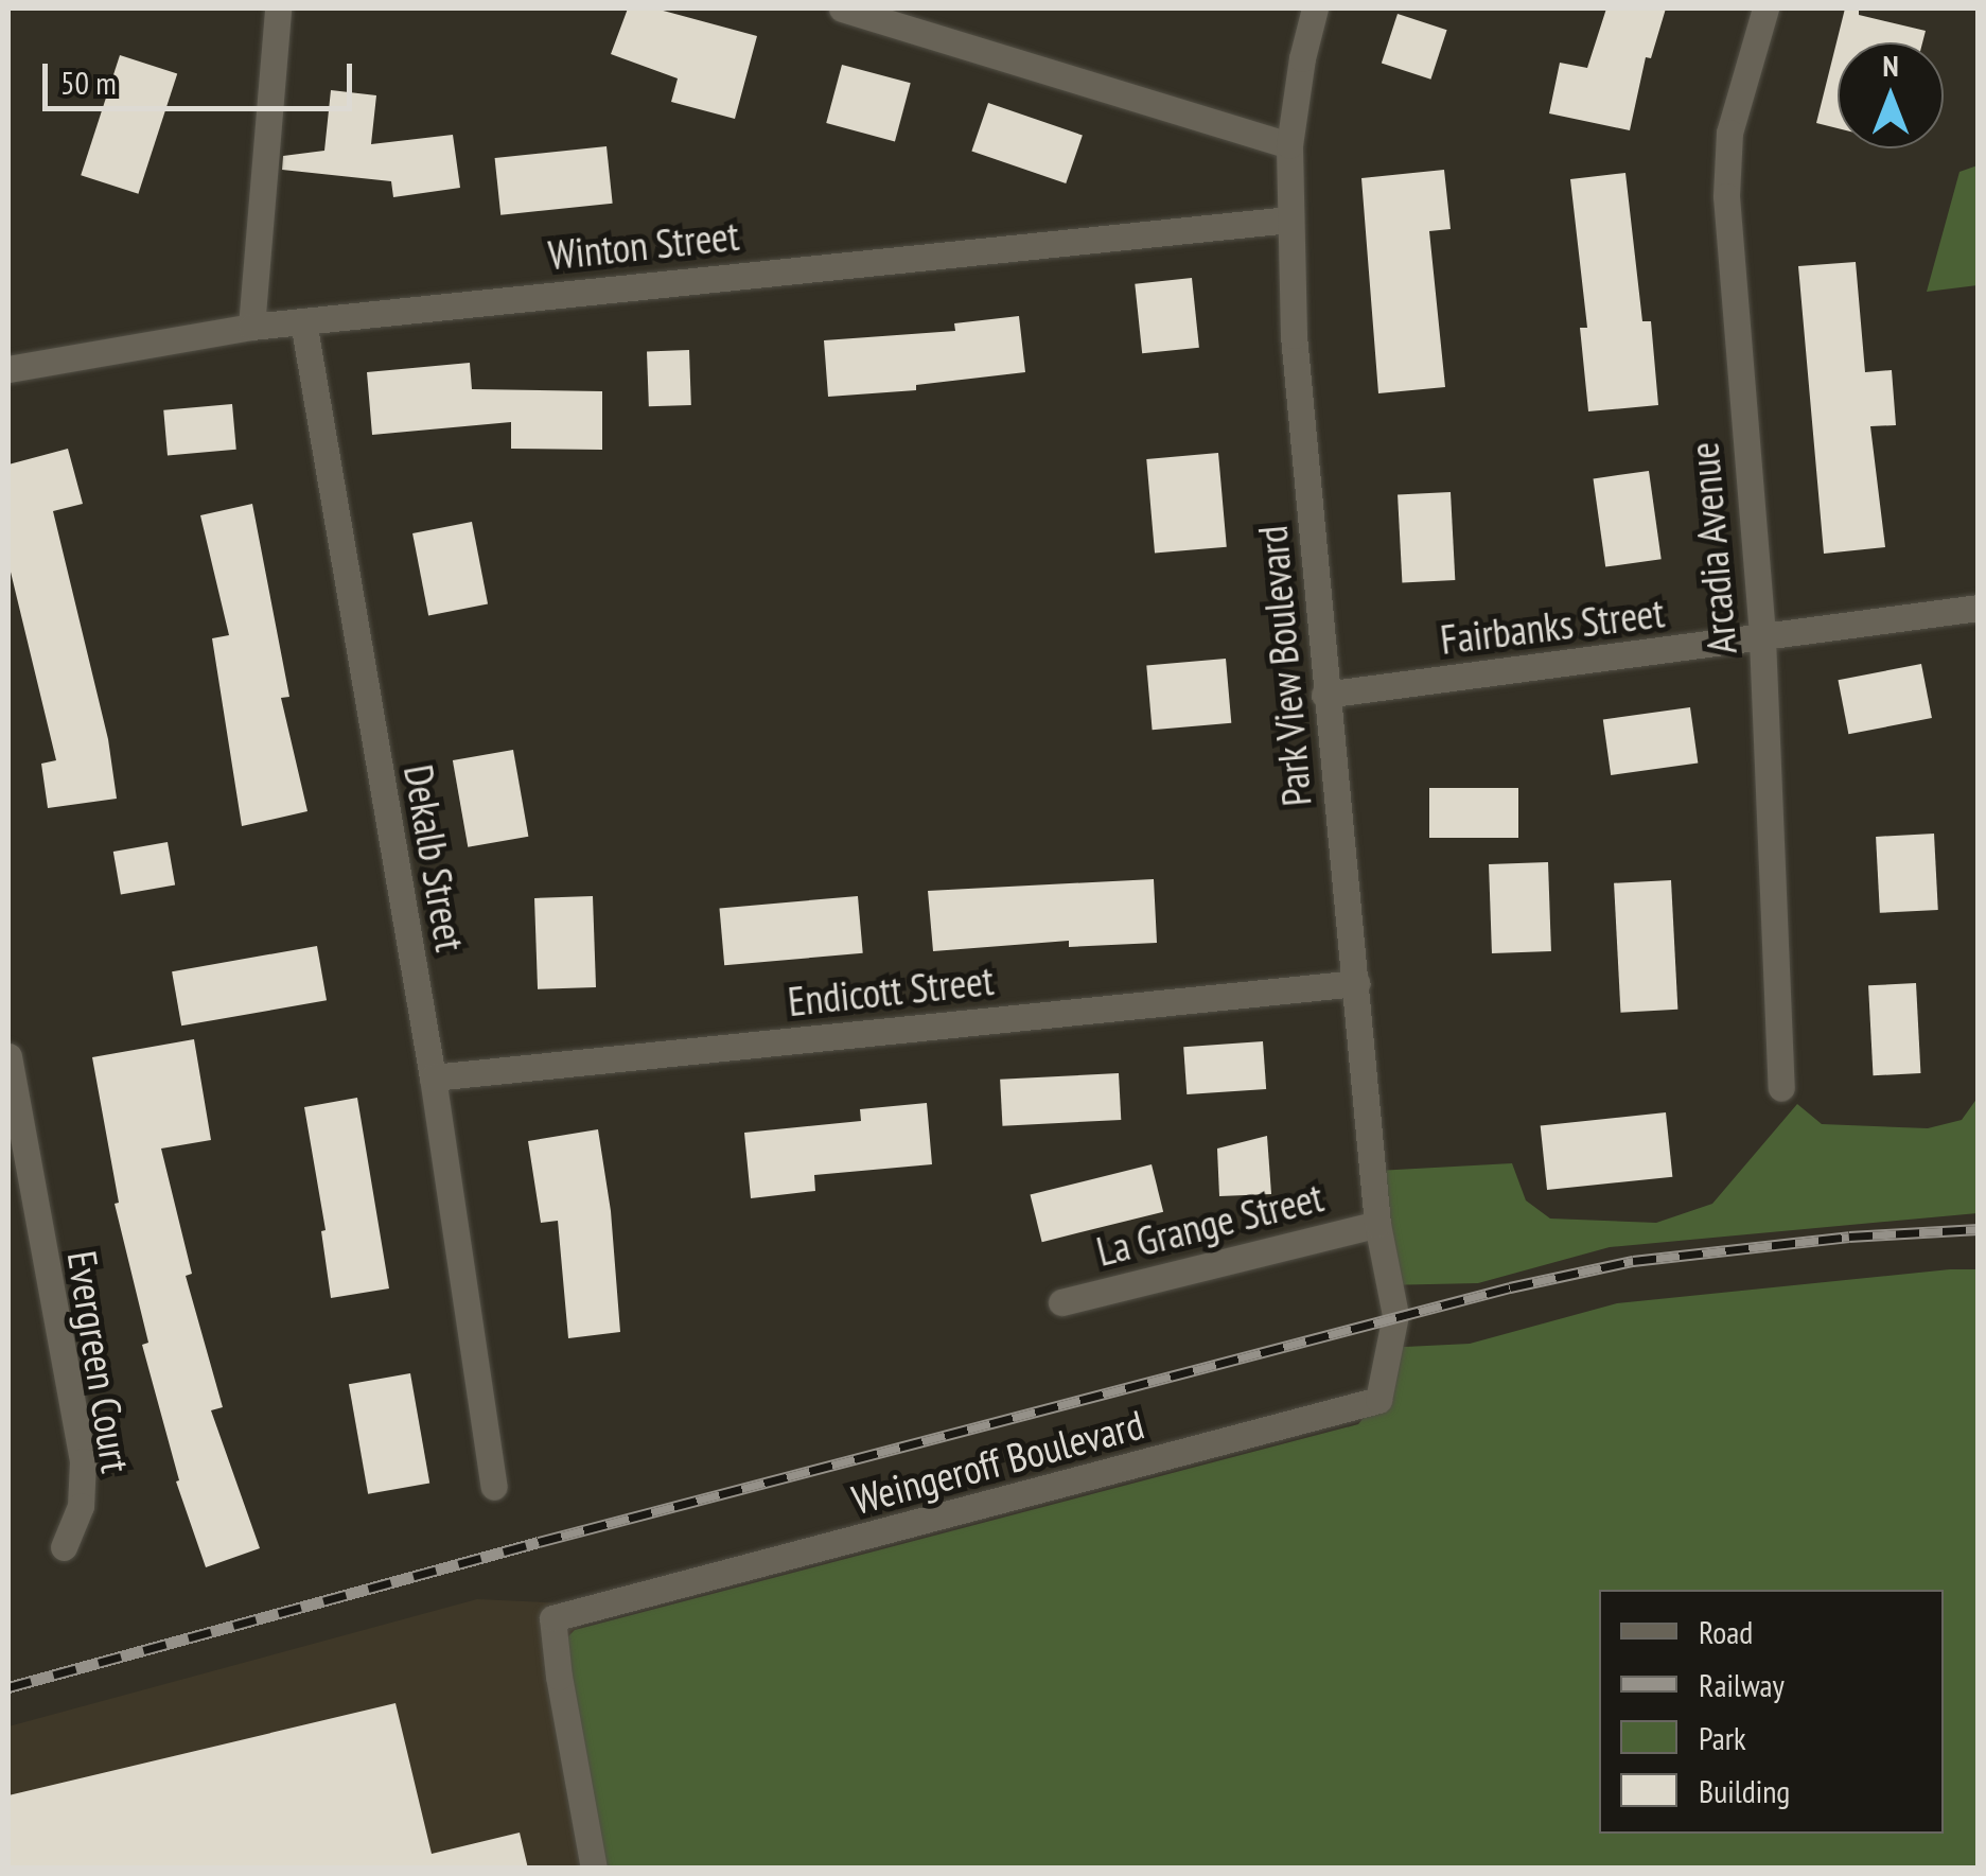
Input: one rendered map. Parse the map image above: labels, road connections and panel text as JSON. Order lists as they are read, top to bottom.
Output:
{
  "streets": {
    "street": [
      "Winton Street",
      "Arcadia Avenue",
      "Fairbanks Street",
      "Park View Boulevard",
      "Dekalb Street",
      "Endicott Street",
      "La Grange Street",
      "Evergreen Court",
      "Weingeroff Boulevard"
    ]
  },
  "crossings": [
    ["Winton Street", "Park View Boulevard"],
    ["Winton Street", "Dekalb Street"],
    ["Arcadia Avenue", "Fairbanks Street"],
    ["Fairbanks Street", "Park View Boulevard"],
    ["Park View Boulevard", "Endicott Street"],
    ["Park View Boulevard", "La Grange Street"],
    ["Park View Boulevard", "Weingeroff Boulevard"],
    ["Dekalb Street", "Endicott Street"]
  ],
  "legend": [
    "Road",
    "Railway",
    "Park",
    "Building"
  ],
  "scale_bar": "50 m",
  "north": "top"
}
